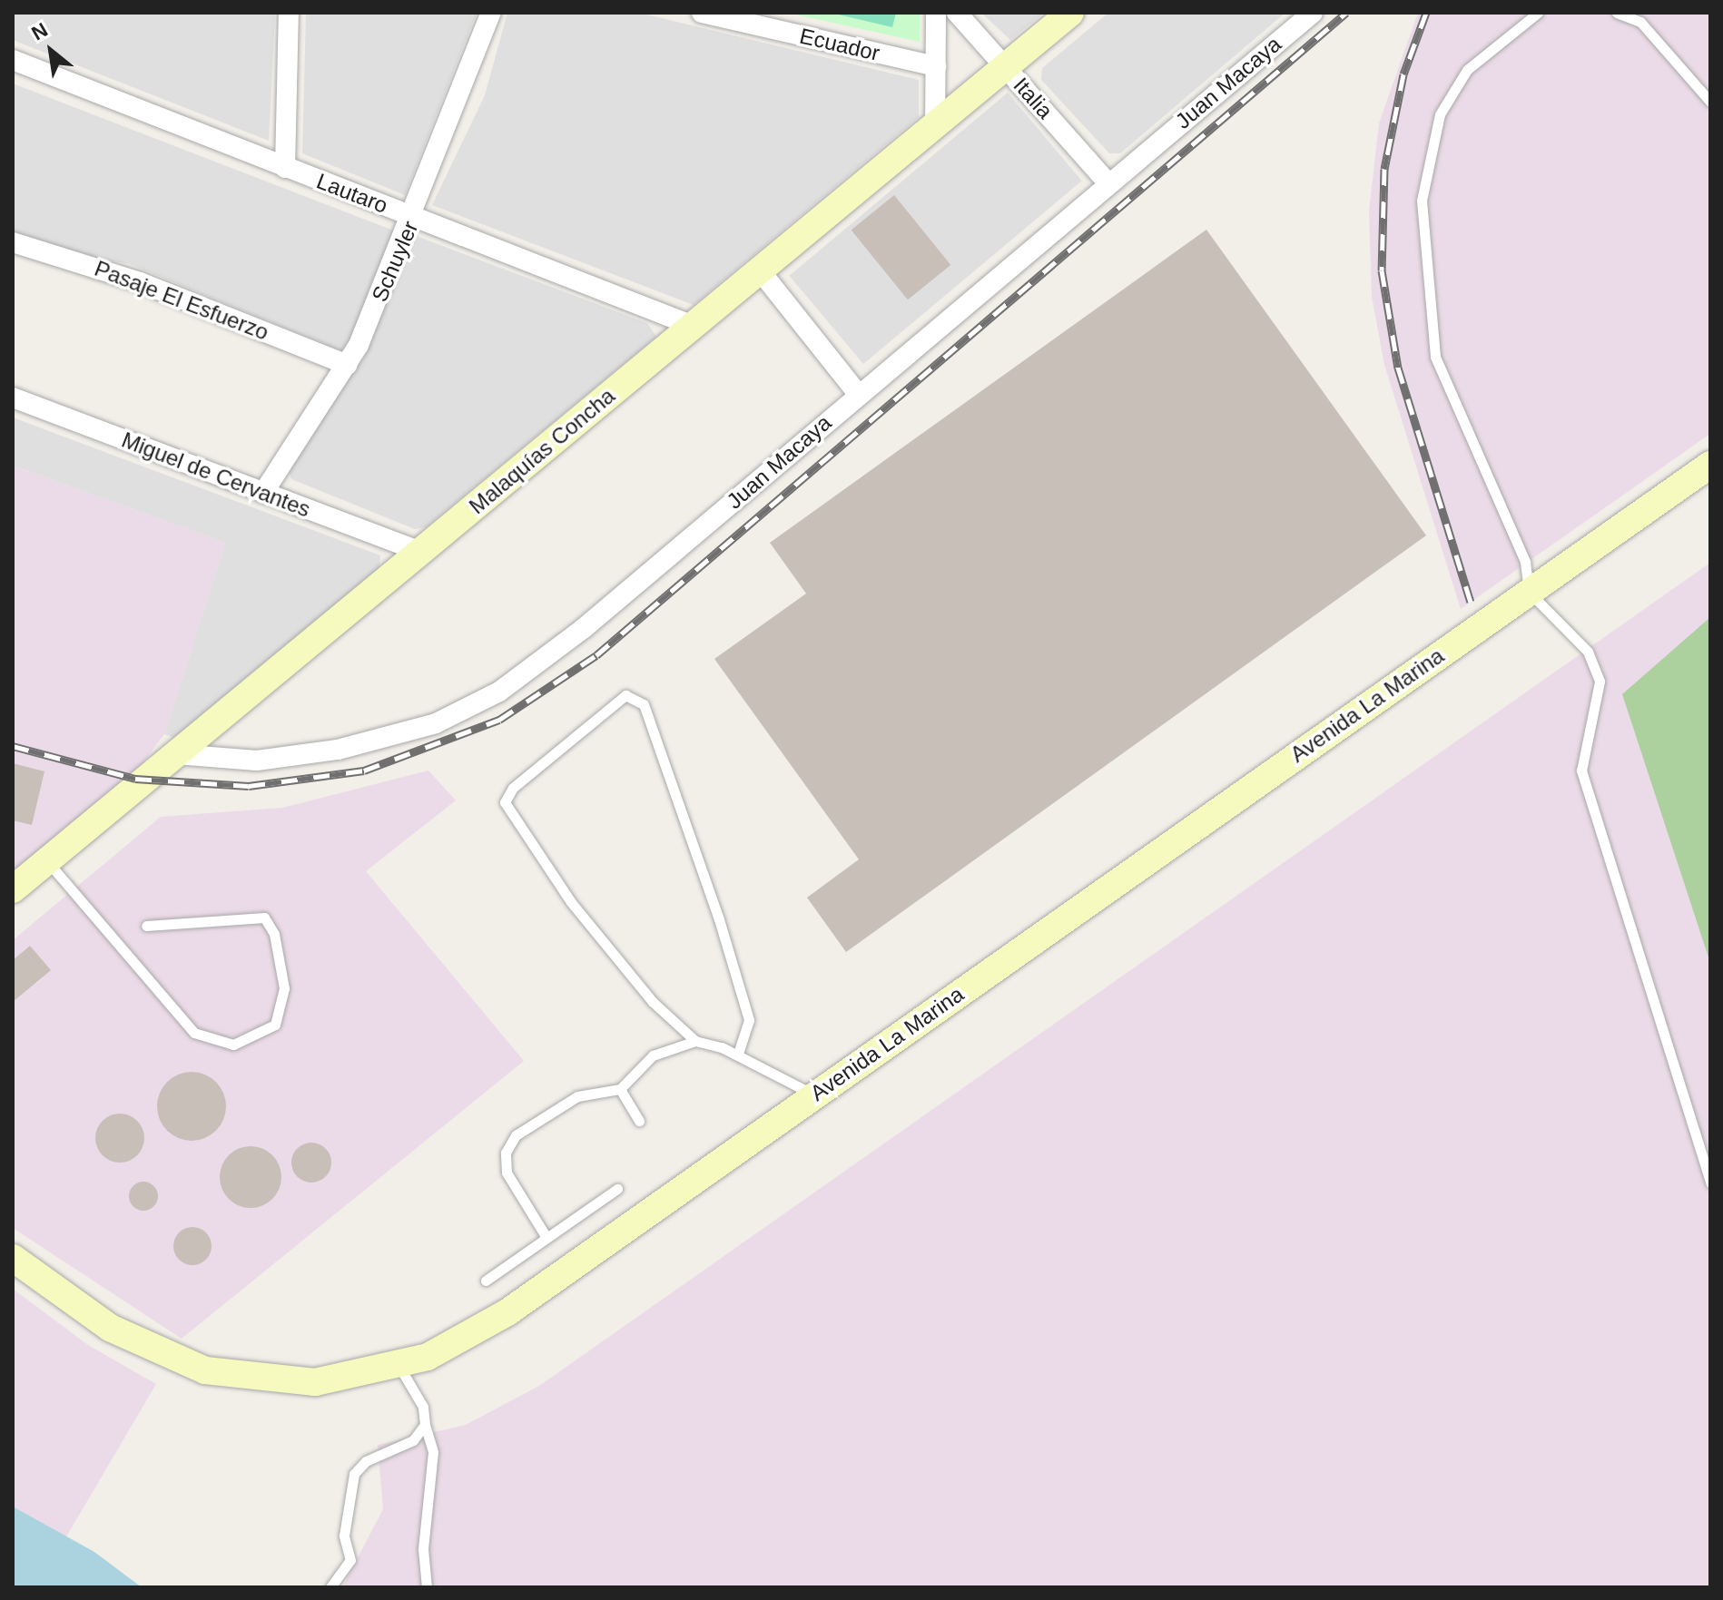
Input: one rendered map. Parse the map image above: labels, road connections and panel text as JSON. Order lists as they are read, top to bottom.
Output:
{
  "streets": {
    "main road": ["Malaquías Concha", "Avenida La Marina"],
    "street": [
      "Ecuador",
      "Juan Macaya",
      "Italia",
      "Lautaro",
      "Schuyler",
      "Pasaje El Esfuerzo",
      "Miguel de Cervantes"
    ]
  },
  "crossings": [
    ["Juan Macaya", "Italia"],
    ["Juan Macaya", "Malaquías Concha"],
    ["Italia", "Malaquías Concha"],
    ["Lautaro", "Schuyler"],
    ["Lautaro", "Malaquías Concha"],
    ["Schuyler", "Pasaje El Esfuerzo"],
    ["Schuyler", "Miguel de Cervantes"],
    ["Malaquías Concha", "Miguel de Cervantes"]
  ],
  "north": "top left"
}
